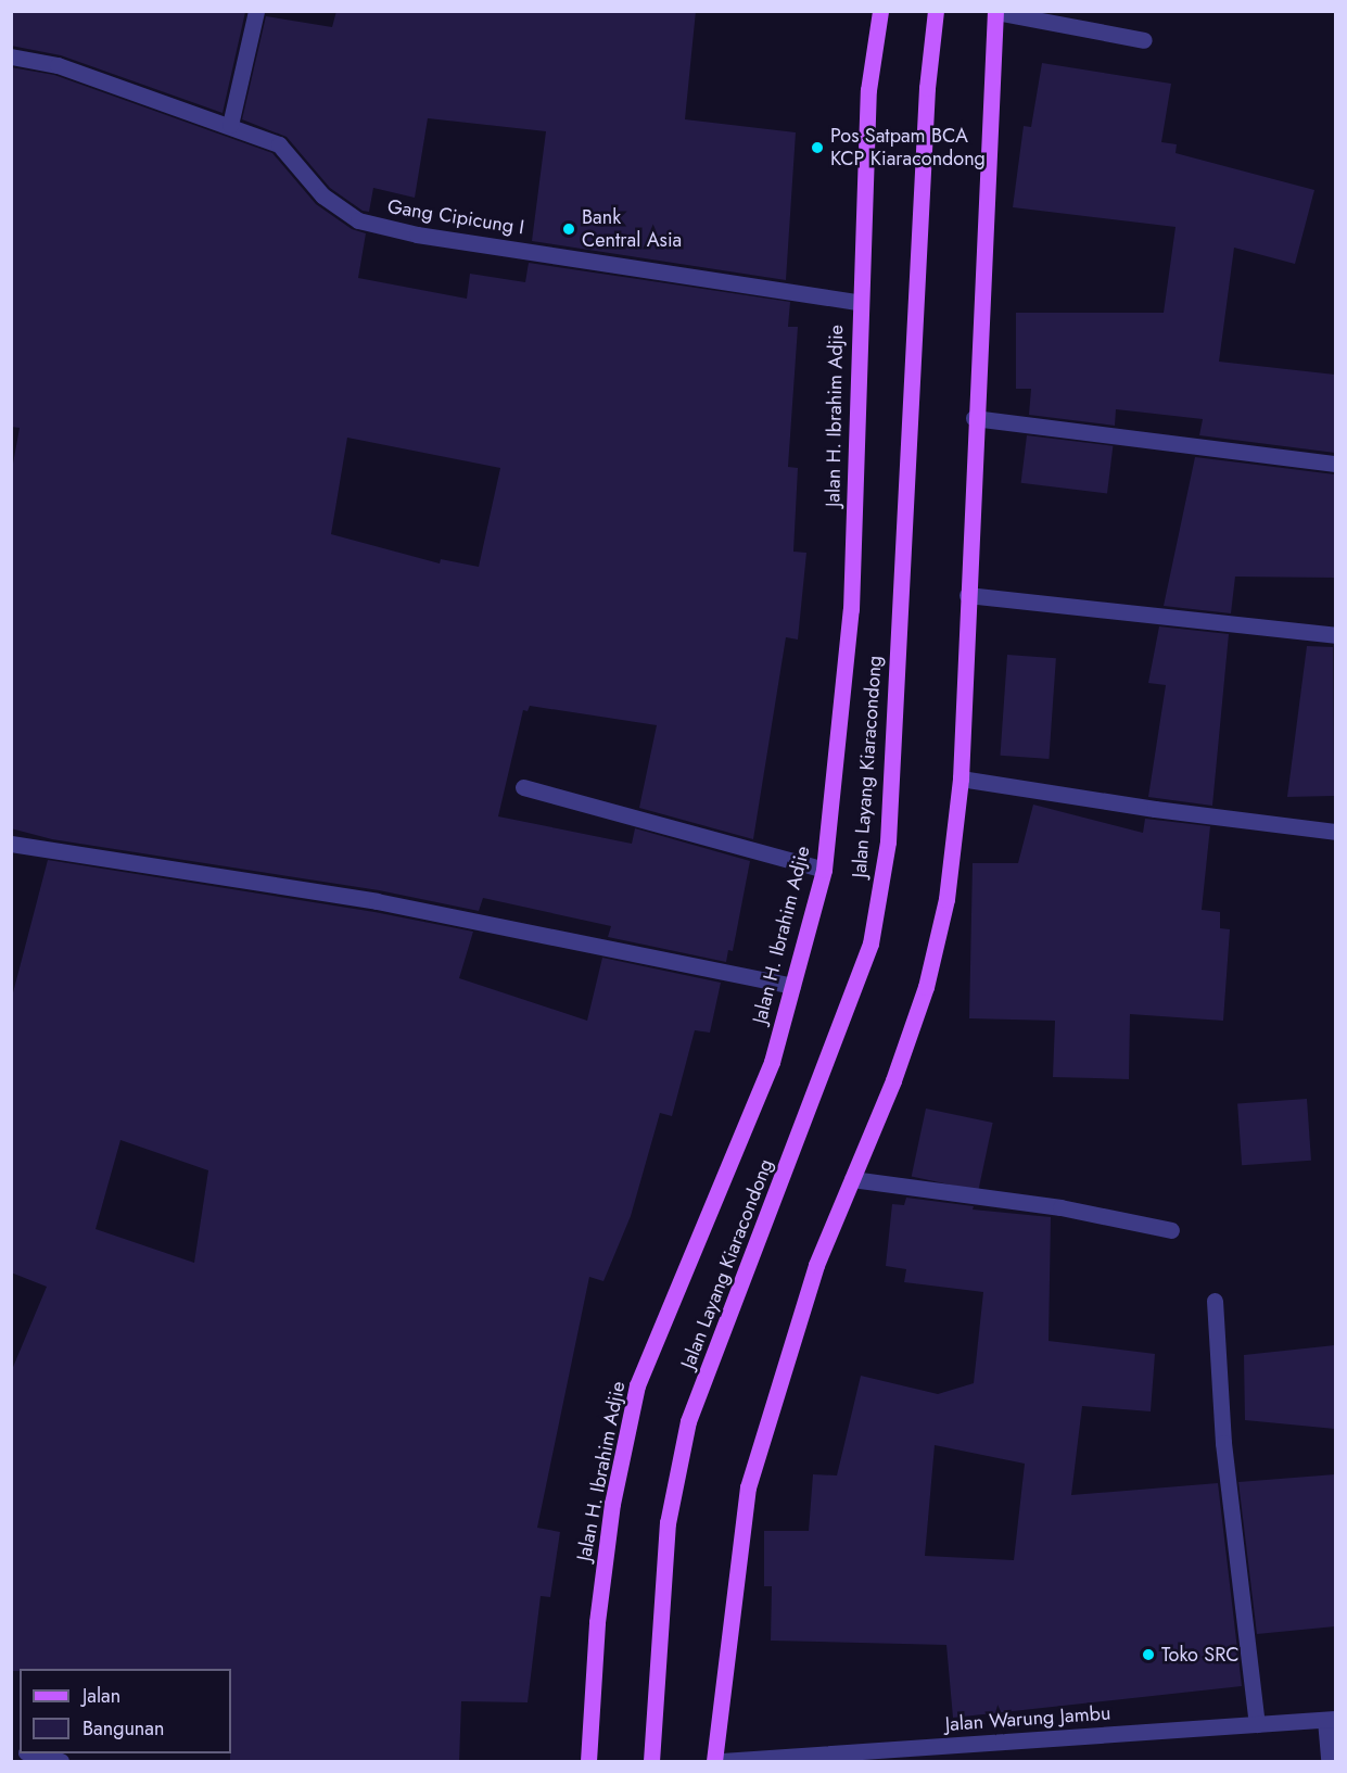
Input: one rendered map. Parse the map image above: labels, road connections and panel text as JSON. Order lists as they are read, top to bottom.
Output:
{
  "streets": {
    "main road": ["Jalan H. Ibrahim Adjie", "Jalan Layang Kiaracondong"],
    "street": ["Gang Cipicung I", "Jalan Warung Jambu"]
  },
  "crossings": [
    ["Gang Cipicung I", "Jalan H. Ibrahim Adjie"]
  ],
  "places": ["Pos Satpam BCA KCP Kiaracondong", "Bank Central Asia", "Toko SRC"],
  "legend": ["Jalan", "Bangunan"]
}
